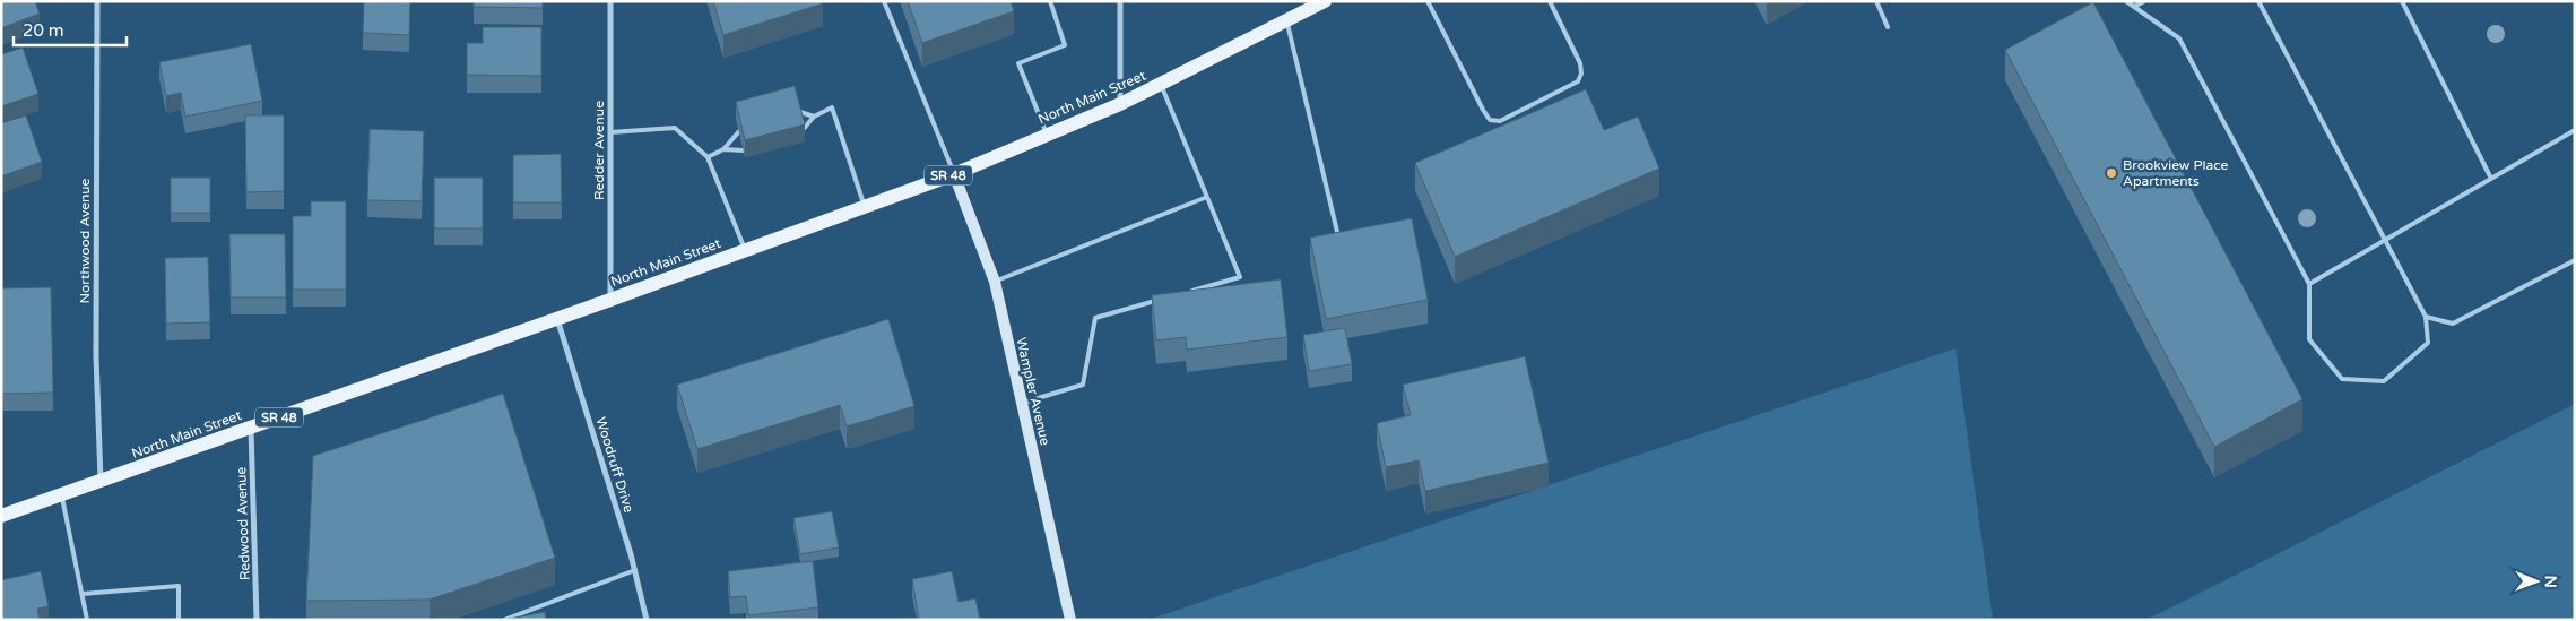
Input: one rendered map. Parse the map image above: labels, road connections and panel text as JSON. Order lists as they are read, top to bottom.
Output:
{
  "streets": {
    "main road": ["North Main Street", "SR 48"],
    "street": [
      "Redder Avenue",
      "Northwood Avenue",
      "Wampler Avenue",
      "Woodruff Drive",
      "Redwood Avenue"
    ]
  },
  "crossings": [
    ["North Main Street", "Redder Avenue"],
    ["North Main Street", "Northwood Avenue"],
    ["North Main Street", "Wampler Avenue"],
    ["North Main Street", "Woodruff Drive"],
    ["North Main Street", "Redwood Avenue"]
  ],
  "places": ["Brookview Place Apartments"],
  "scale_bar": "20 m",
  "north": "right"
}
